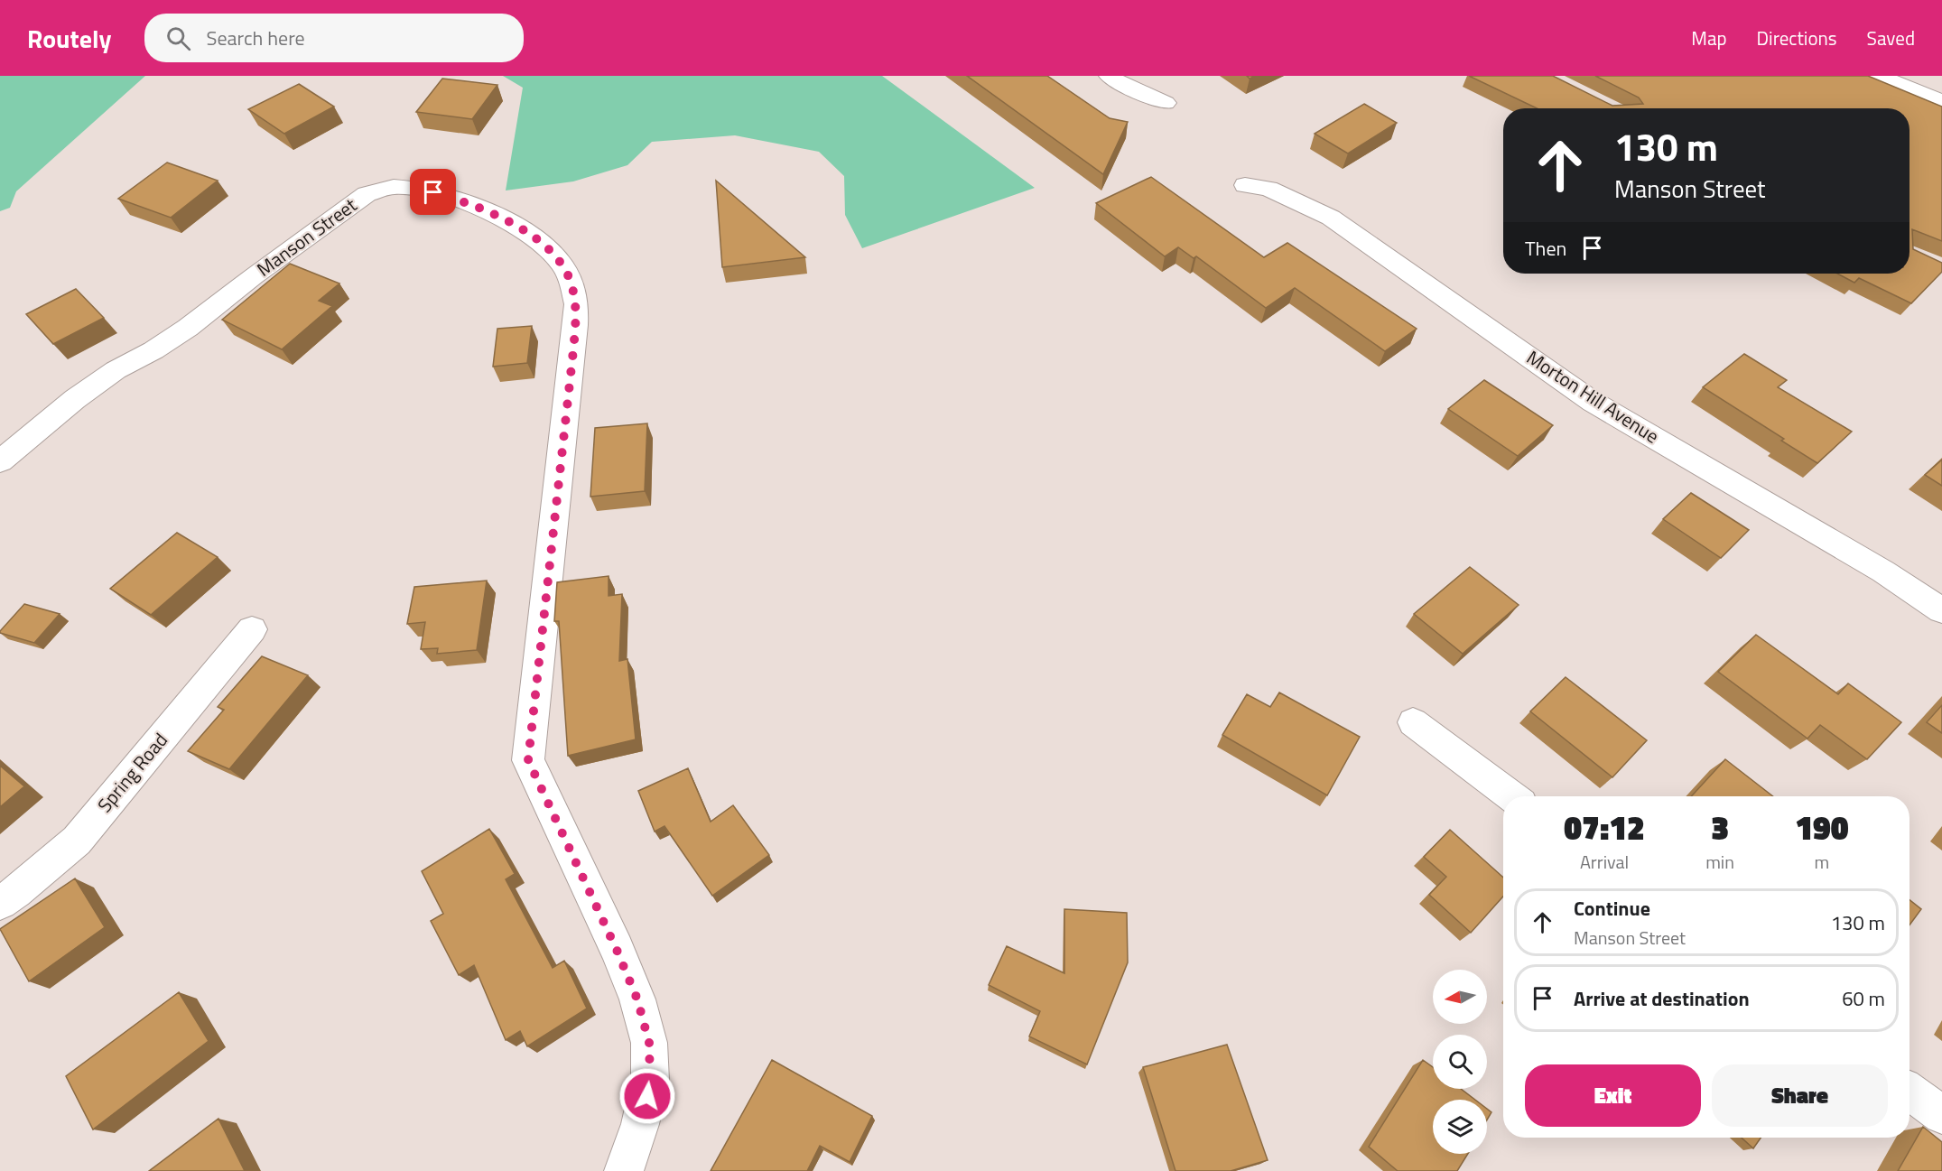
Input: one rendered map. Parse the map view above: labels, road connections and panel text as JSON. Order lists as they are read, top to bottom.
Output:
{
  "streets": {
    "street": ["Manson Street", "Morton Hill Avenue", "Spring Road"]
  },
  "north": "left",
  "page": {
    "header": "Routely",
    "search": "Search here",
    "nav": ["Map", "Directions", "Saved"],
    "turn": ["130 m", "Manson Street"],
    "then": "Then",
    "eta": [
      "07:12",
      "Arrival",
      "3",
      "min",
      "190",
      "m"
    ],
    "list": [
      {
        "name": "Continue",
        "note": "Manson Street",
        "value": "130 m"
      },
      {
        "name": "Arrive at destination",
        "value": "60 m"
      }
    ],
    "buttons": ["Exit", "Share"]
  }
}
